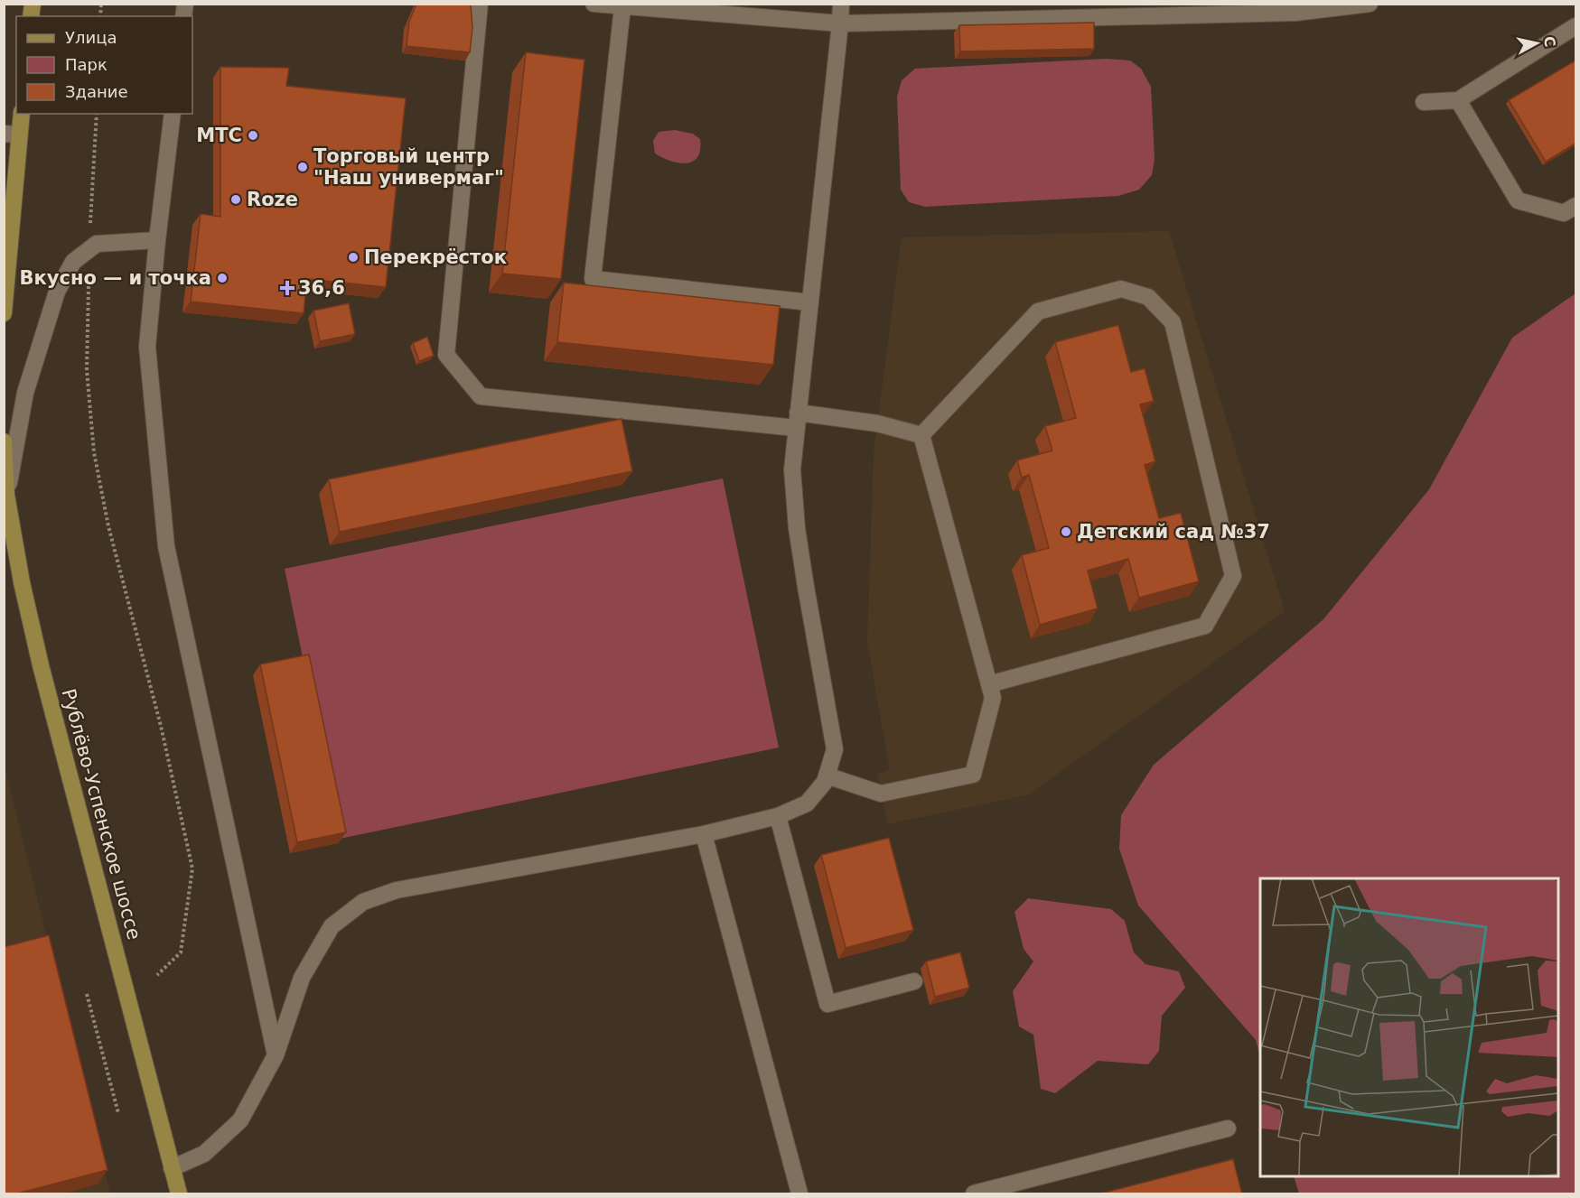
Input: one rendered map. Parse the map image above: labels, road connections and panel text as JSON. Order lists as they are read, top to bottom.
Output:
{
  "streets": {
    "main road": ["Рублёво-Успенское шоссе"]
  },
  "places": {
    "other": [
      "МТС",
      "Торговый центр \"Наш универмаг\"",
      "Roze",
      "Перекрёсток",
      "Вкусно — и точка",
      "Детский сад №37"
    ],
    "health": ["36,6"]
  },
  "legend": ["Улица", "Парк", "Здание"],
  "north": "right"
}
